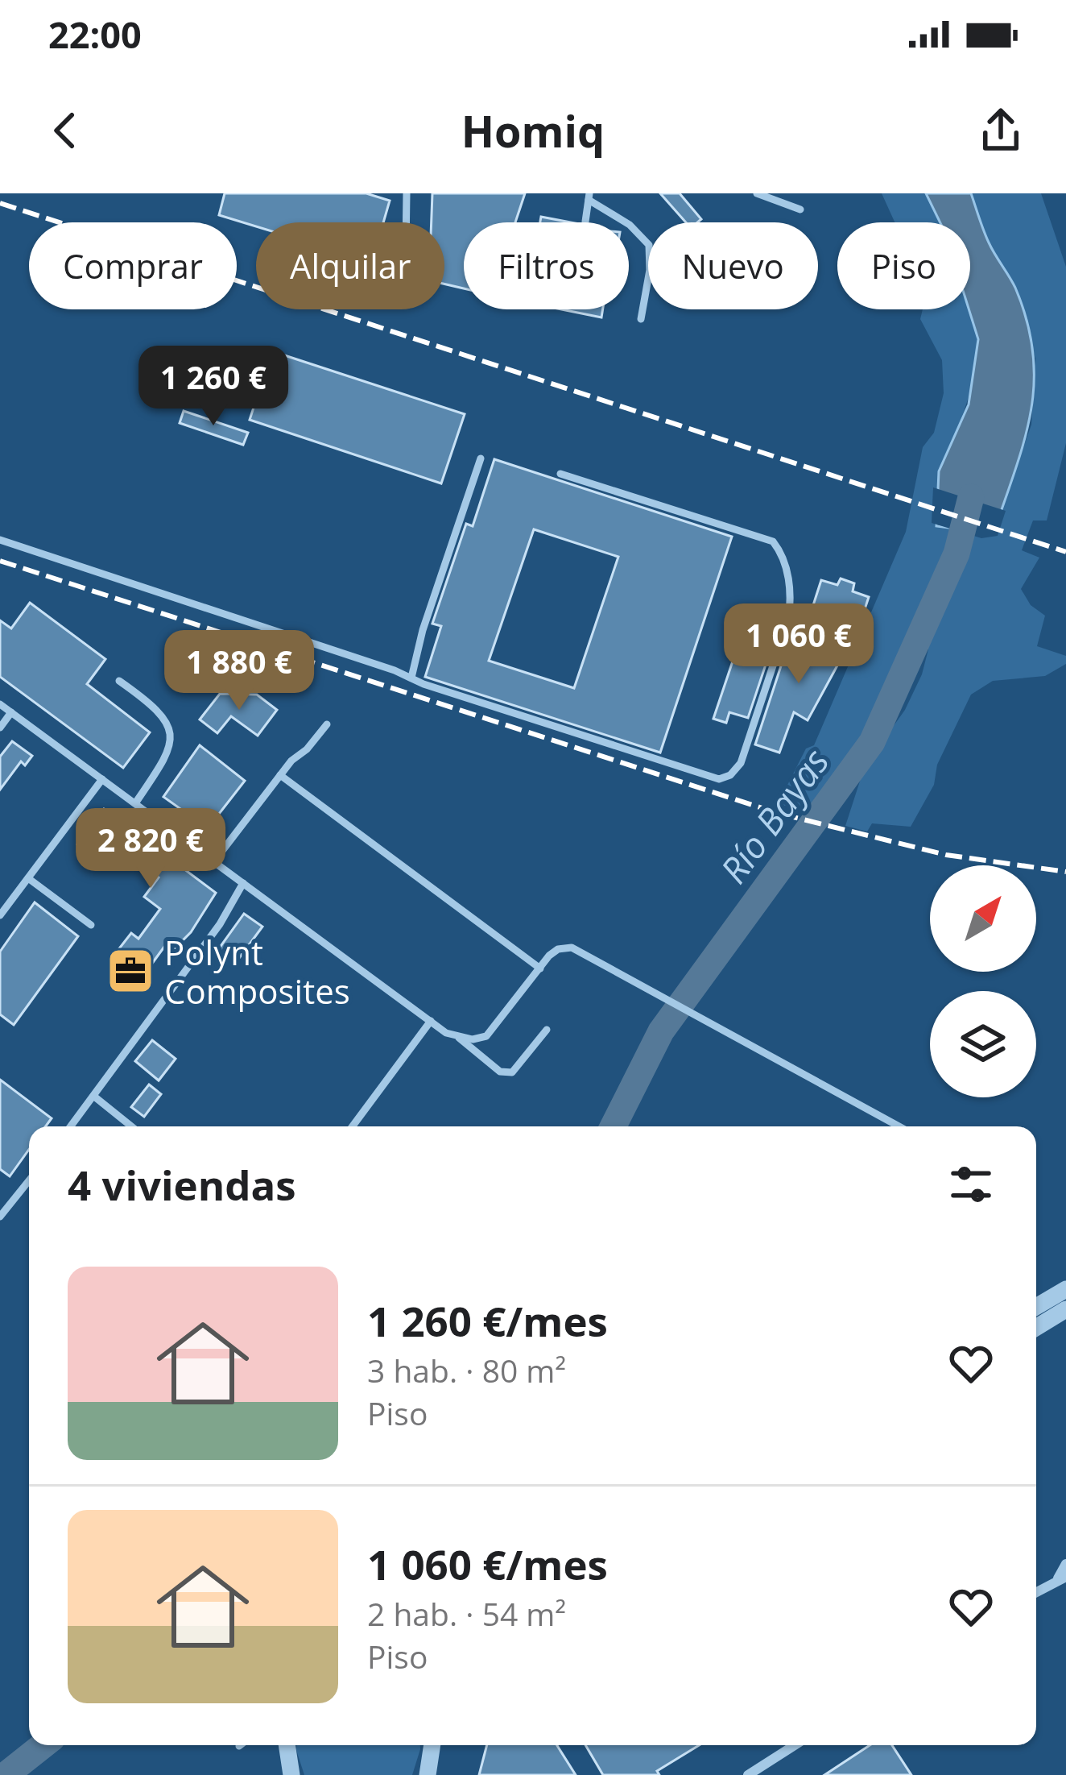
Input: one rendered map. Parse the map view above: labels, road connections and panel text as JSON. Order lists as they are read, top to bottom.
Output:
{
  "water": ["Río Bayas"],
  "places": {
    "office": ["Polynt Composites"]
  },
  "north": "top right",
  "page": {
    "status": "22:00",
    "header": "Homiq",
    "chip": [
      "Comprar",
      "Alquilar",
      "Filtros",
      "Nuevo",
      "Piso"
    ],
    "price": [
      "1 260 €",
      "1 060 €",
      "1 880 €",
      "2 820 €"
    ],
    "heading": "4 viviendas",
    "list": [
      {
        "name": "1 260 €/mes",
        "note": "3 hab. · 80 m² · Piso"
      },
      {
        "name": "1 060 €/mes",
        "note": "2 hab. · 54 m² · Piso"
      }
    ]
  }
}
